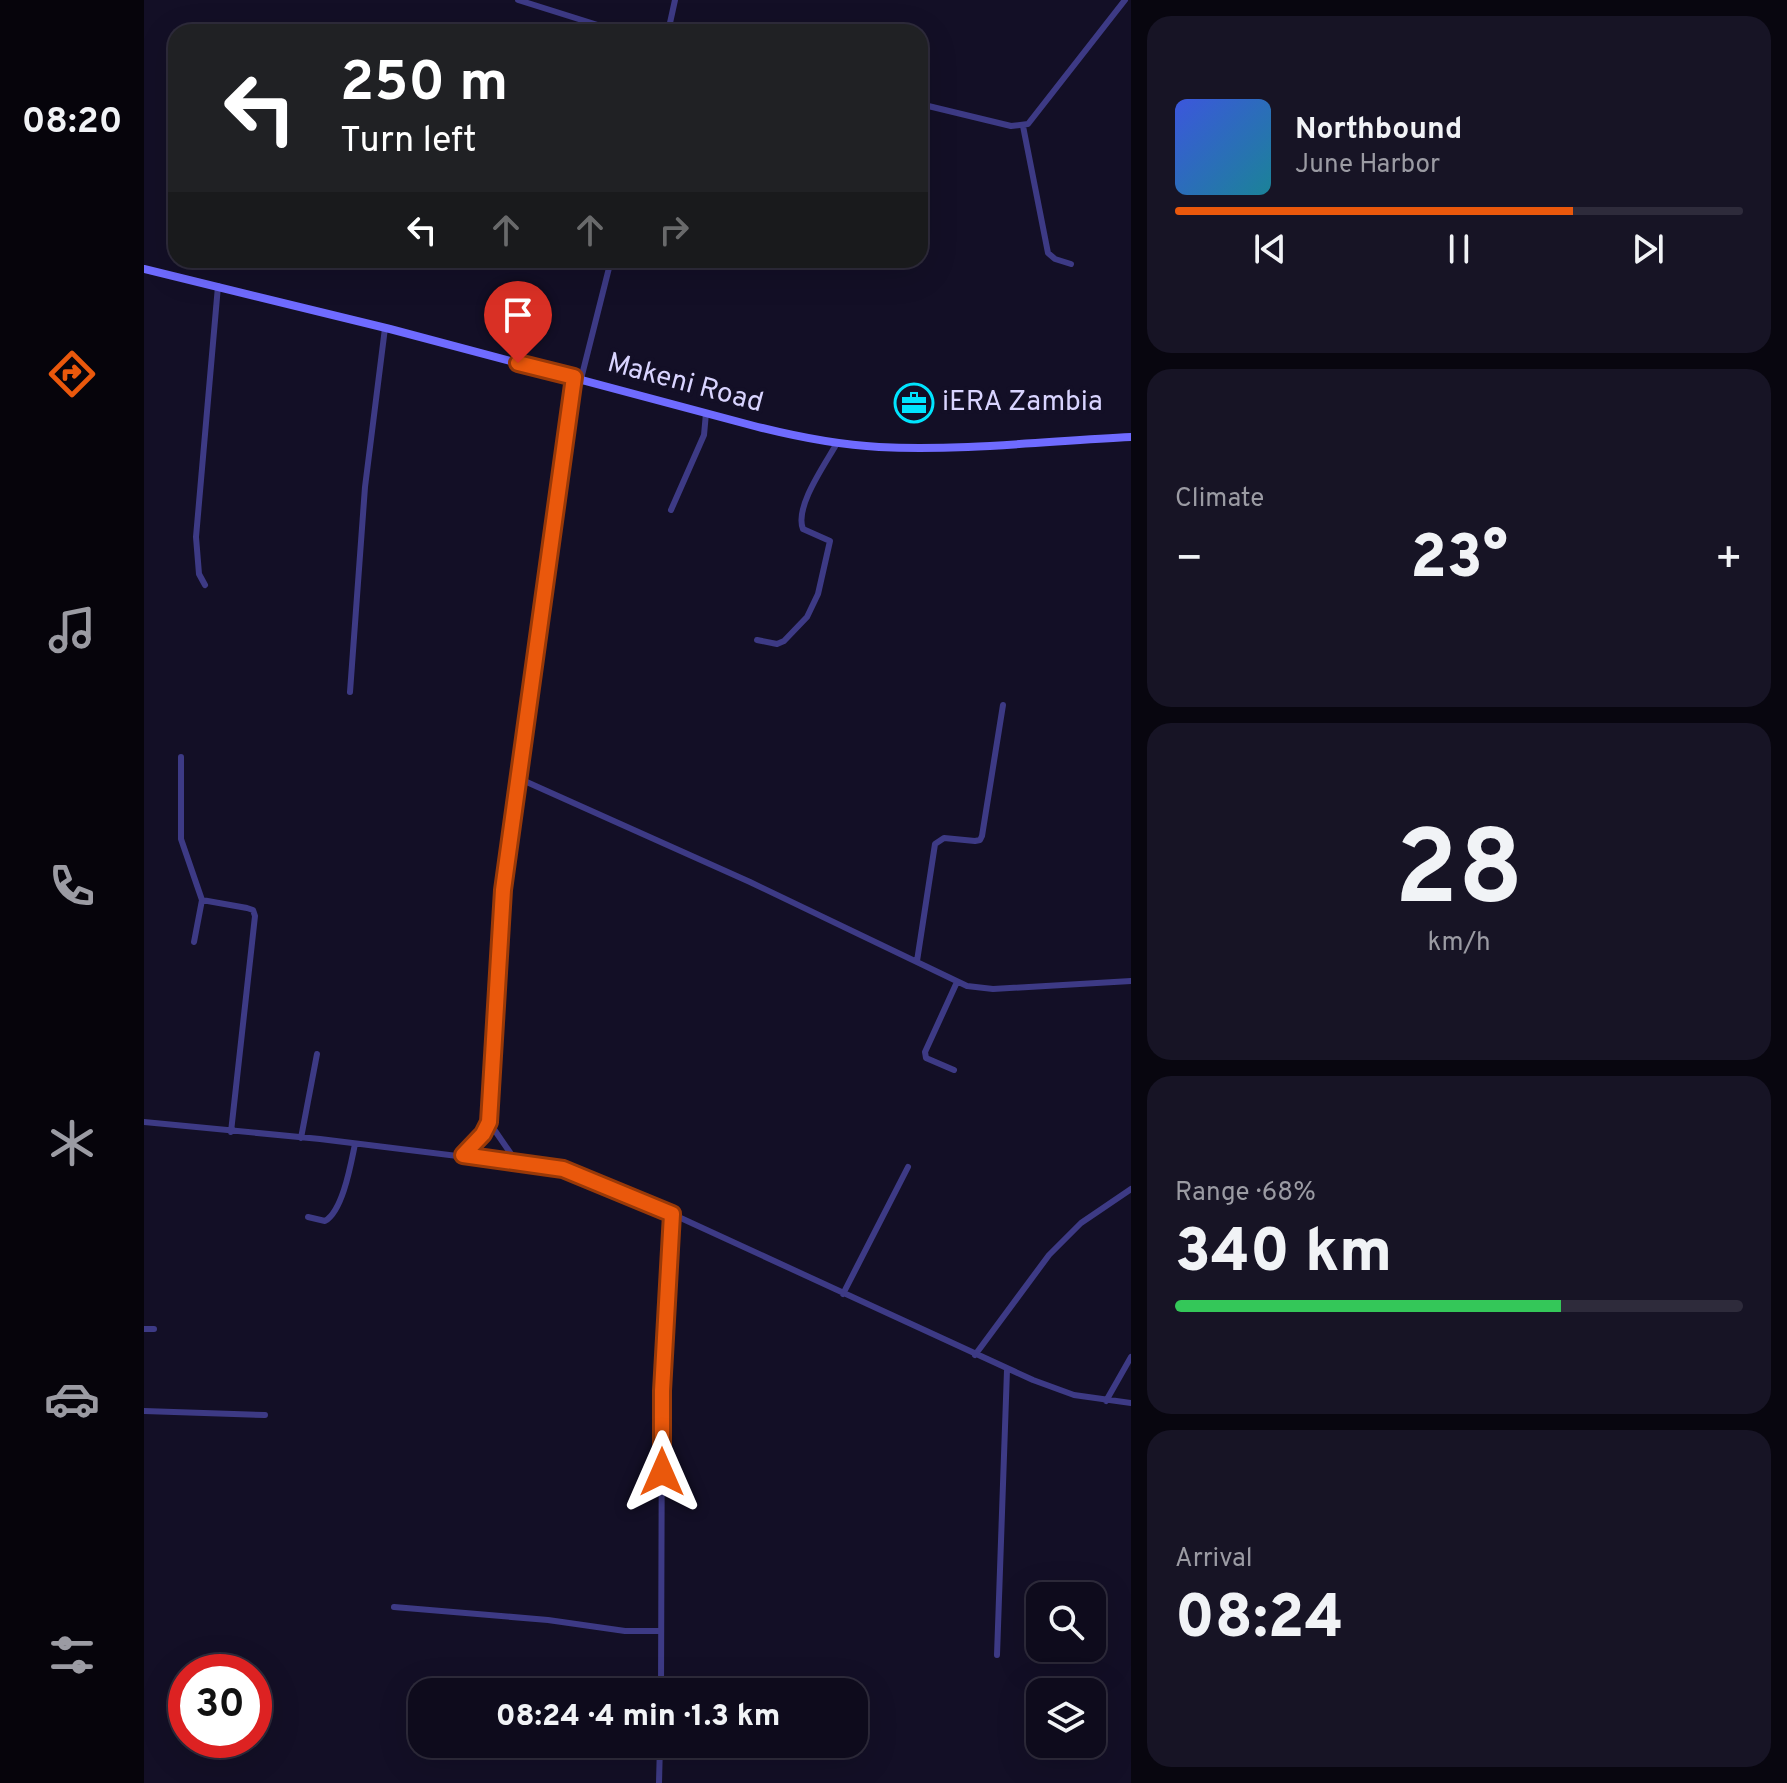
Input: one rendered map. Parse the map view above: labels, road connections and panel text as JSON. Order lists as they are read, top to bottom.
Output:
{
  "streets": {
    "main road": ["Makeni Road"]
  },
  "places": {
    "office": ["iERA Zambia"]
  },
  "page": {
    "tabs": "08:20",
    "turn": ["250 m", "Turn left"],
    "song": ["Northbound", "June Harbor"],
    "tile": [
      "Climate",
      ["28", "km/h"],
      ["Range · 68%", "340 km"],
      ["Arrival", "08:24"]
    ],
    "heat": ["−", "23°", "+"],
    "limit": "30",
    "trip": "08:24 · 4 min · 1.3 km"
  }
}
